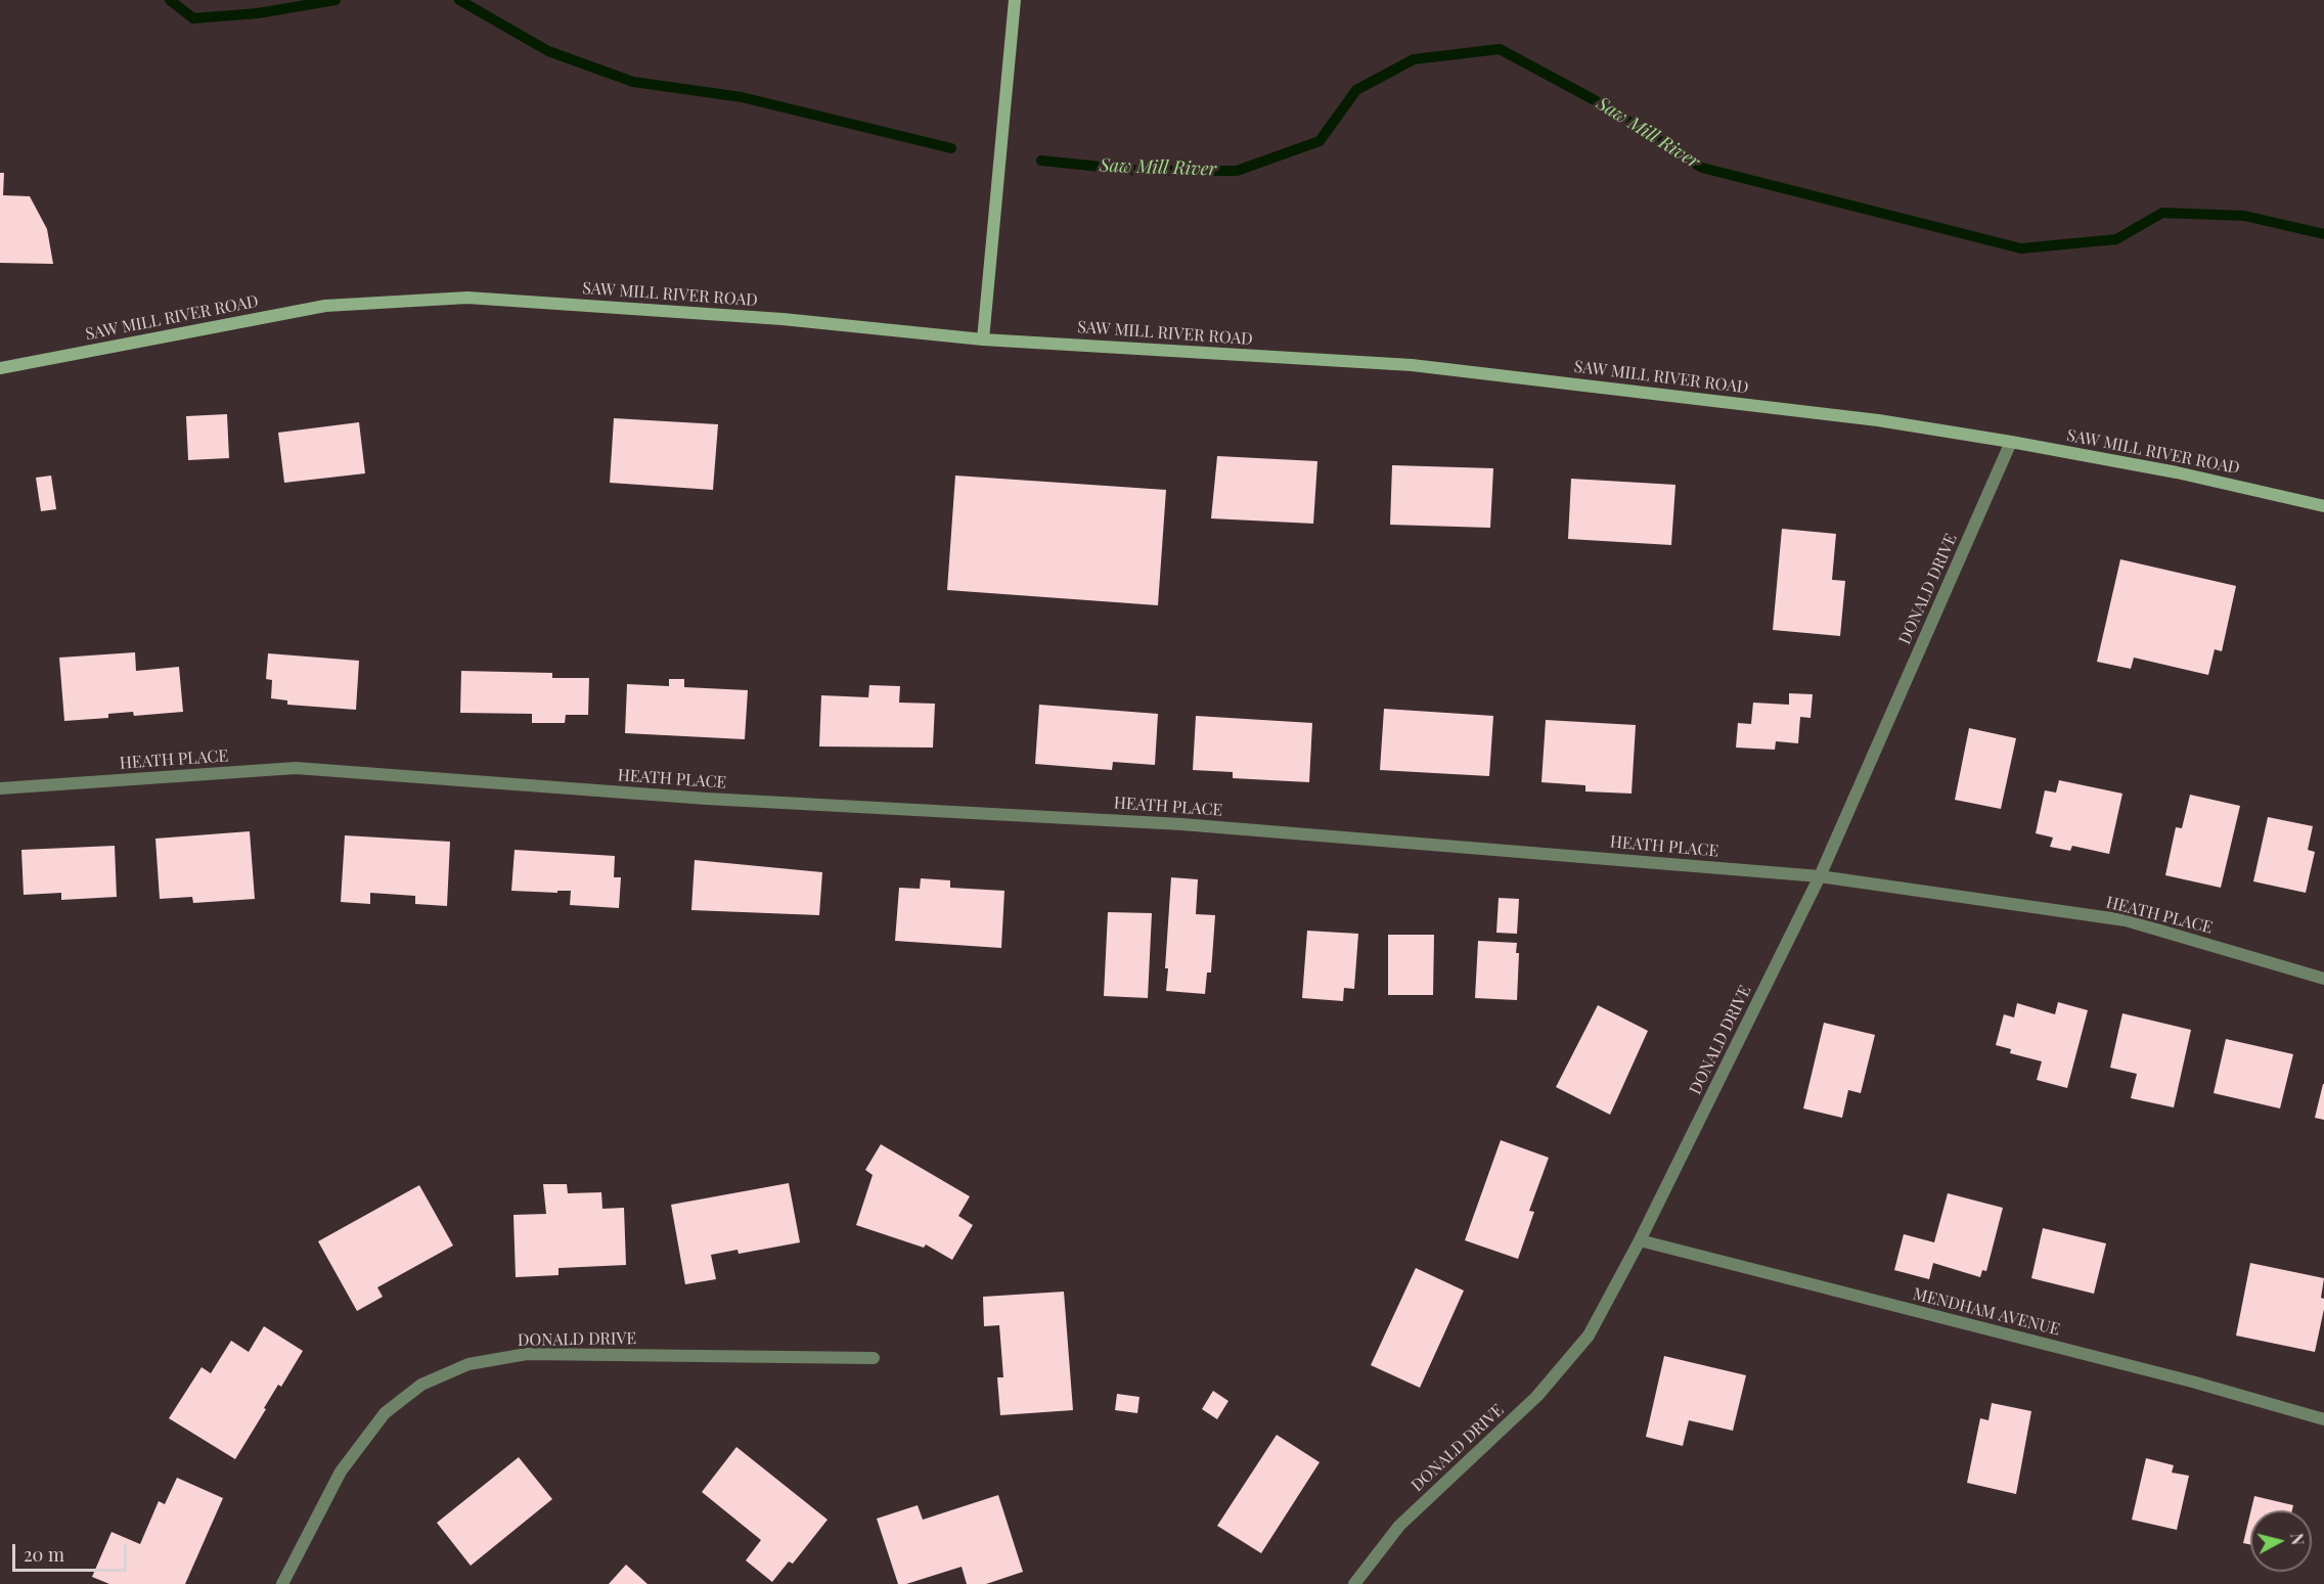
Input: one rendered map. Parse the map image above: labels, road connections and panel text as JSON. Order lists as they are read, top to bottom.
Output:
{
  "streets": {
    "main road": ["SAW MILL RIVER ROAD"],
    "street": ["DONALD DRIVE", "HEATH PLACE", "MENDHAM AVENUE"]
  },
  "crossings": [
    ["SAW MILL RIVER ROAD", "DONALD DRIVE"],
    ["DONALD DRIVE", "HEATH PLACE"],
    ["DONALD DRIVE", "MENDHAM AVENUE"]
  ],
  "water": ["Saw Mill River"],
  "scale_bar": "20 m",
  "north": "right"
}
